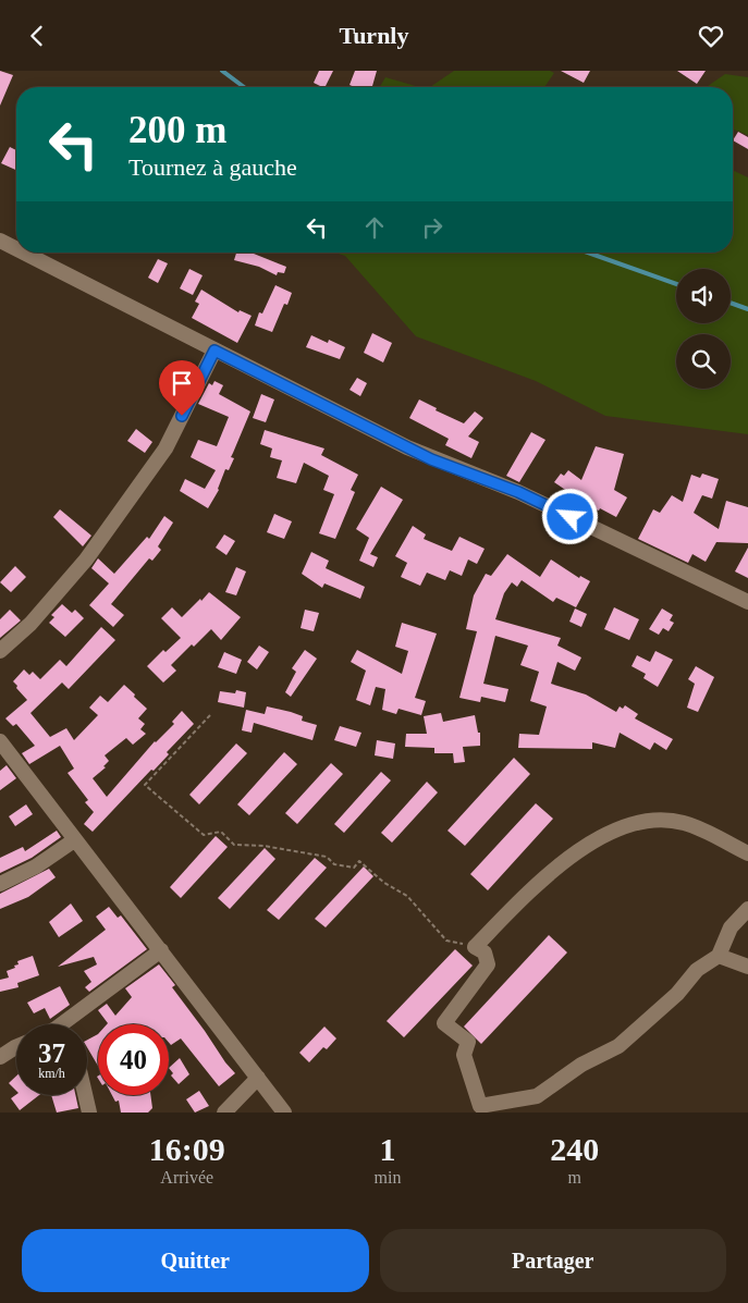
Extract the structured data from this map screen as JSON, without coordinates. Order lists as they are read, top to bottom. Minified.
{"page":{"header":"Turnly","turn":["200 m","Tournez à gauche"],"speed":"37 km/h","limit":"40","eta":["16:09","Arrivée","1","min","240","m"],"buttons":["Quitter","Partager"]}}
